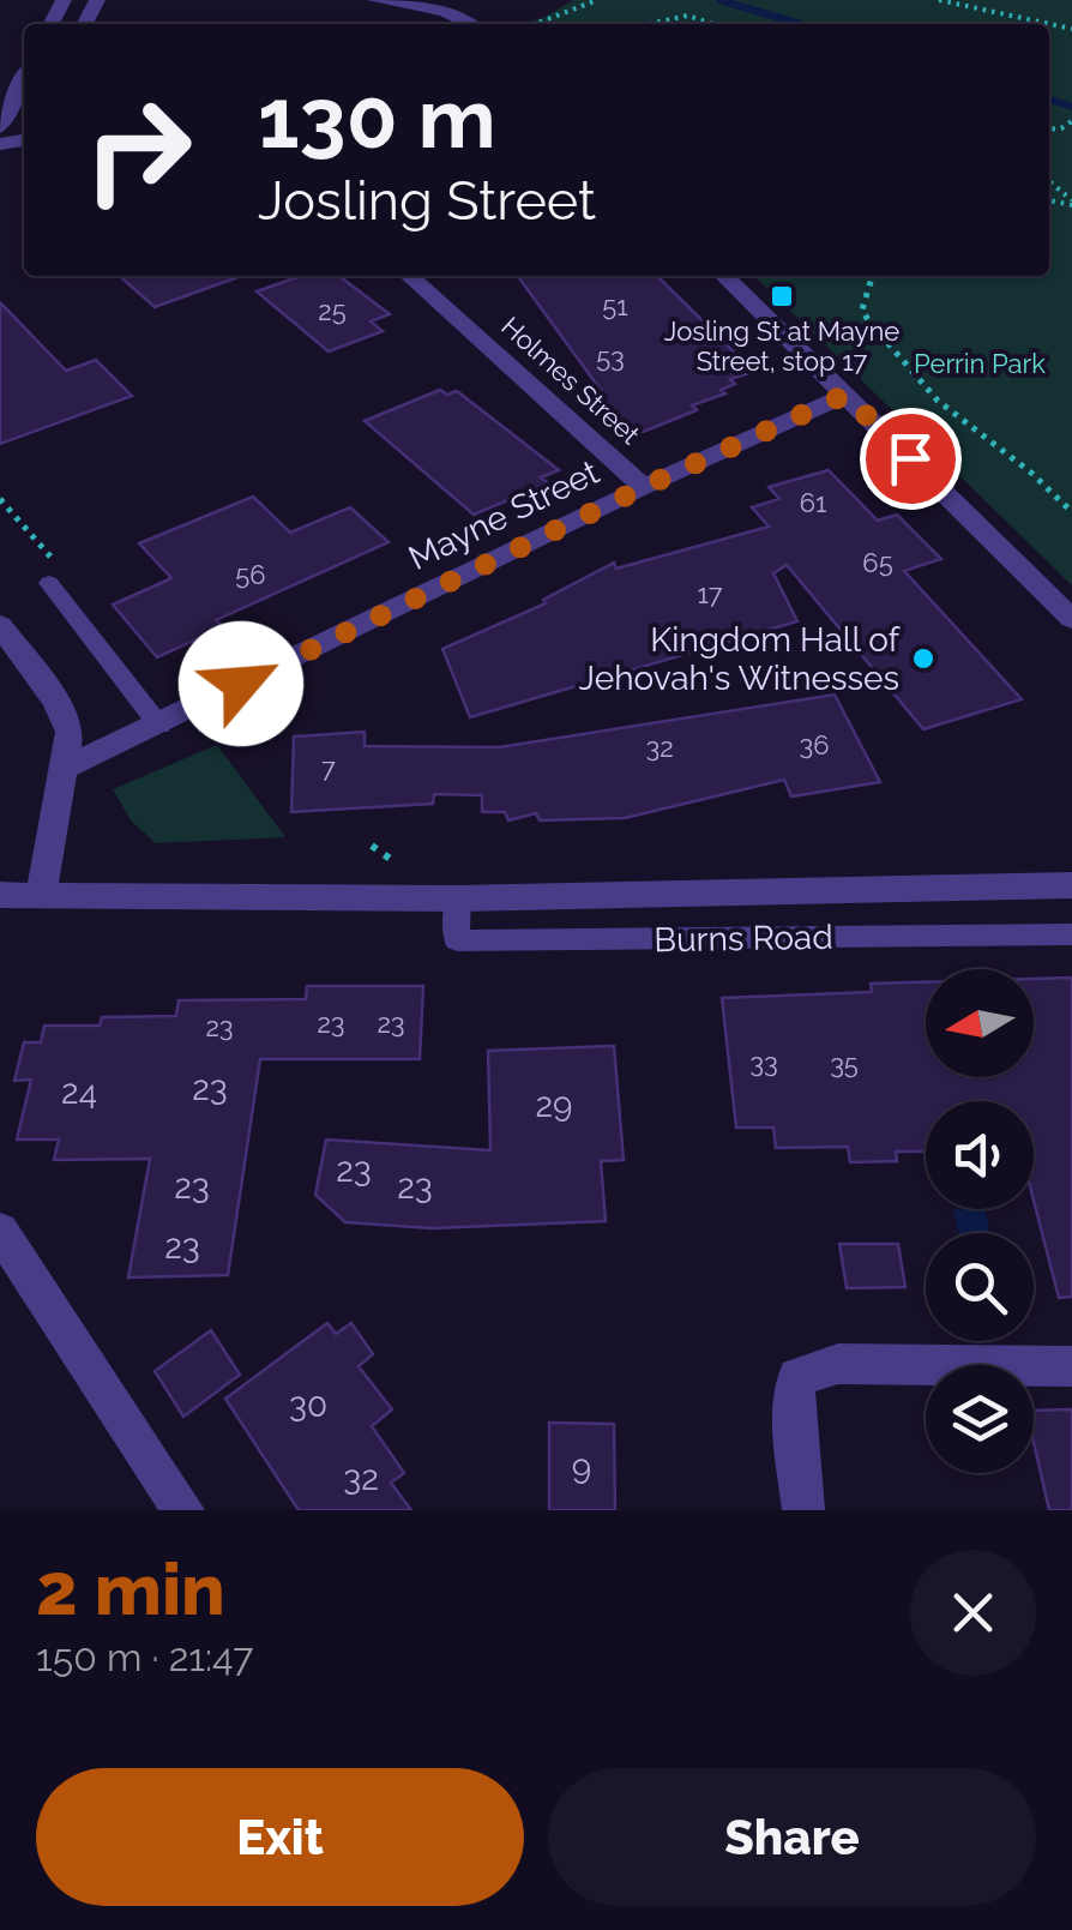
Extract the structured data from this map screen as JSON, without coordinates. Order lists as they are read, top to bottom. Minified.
{"streets":{"street":["Holmes Street","Mayne Street","Burns Road"]},"crossings":[["Holmes Street","Mayne Street"]],"parks":["Perrin Park"],"places":{"transit":["Josling St at Mayne Street, stop 17"],"other":["Kingdom Hall of Jehovah's Witnesses"]},"house_numbers":["51","25","53","61","65","56","17","36","32","7","23","23","23","33","35","23","24","29","23","23","23","23","30","9","32"],"north":"left","page":{"turn":["130 m","Josling Street"],"heading":["2 min","150 m · 21:47"],"buttons":["Exit","Share"]}}
